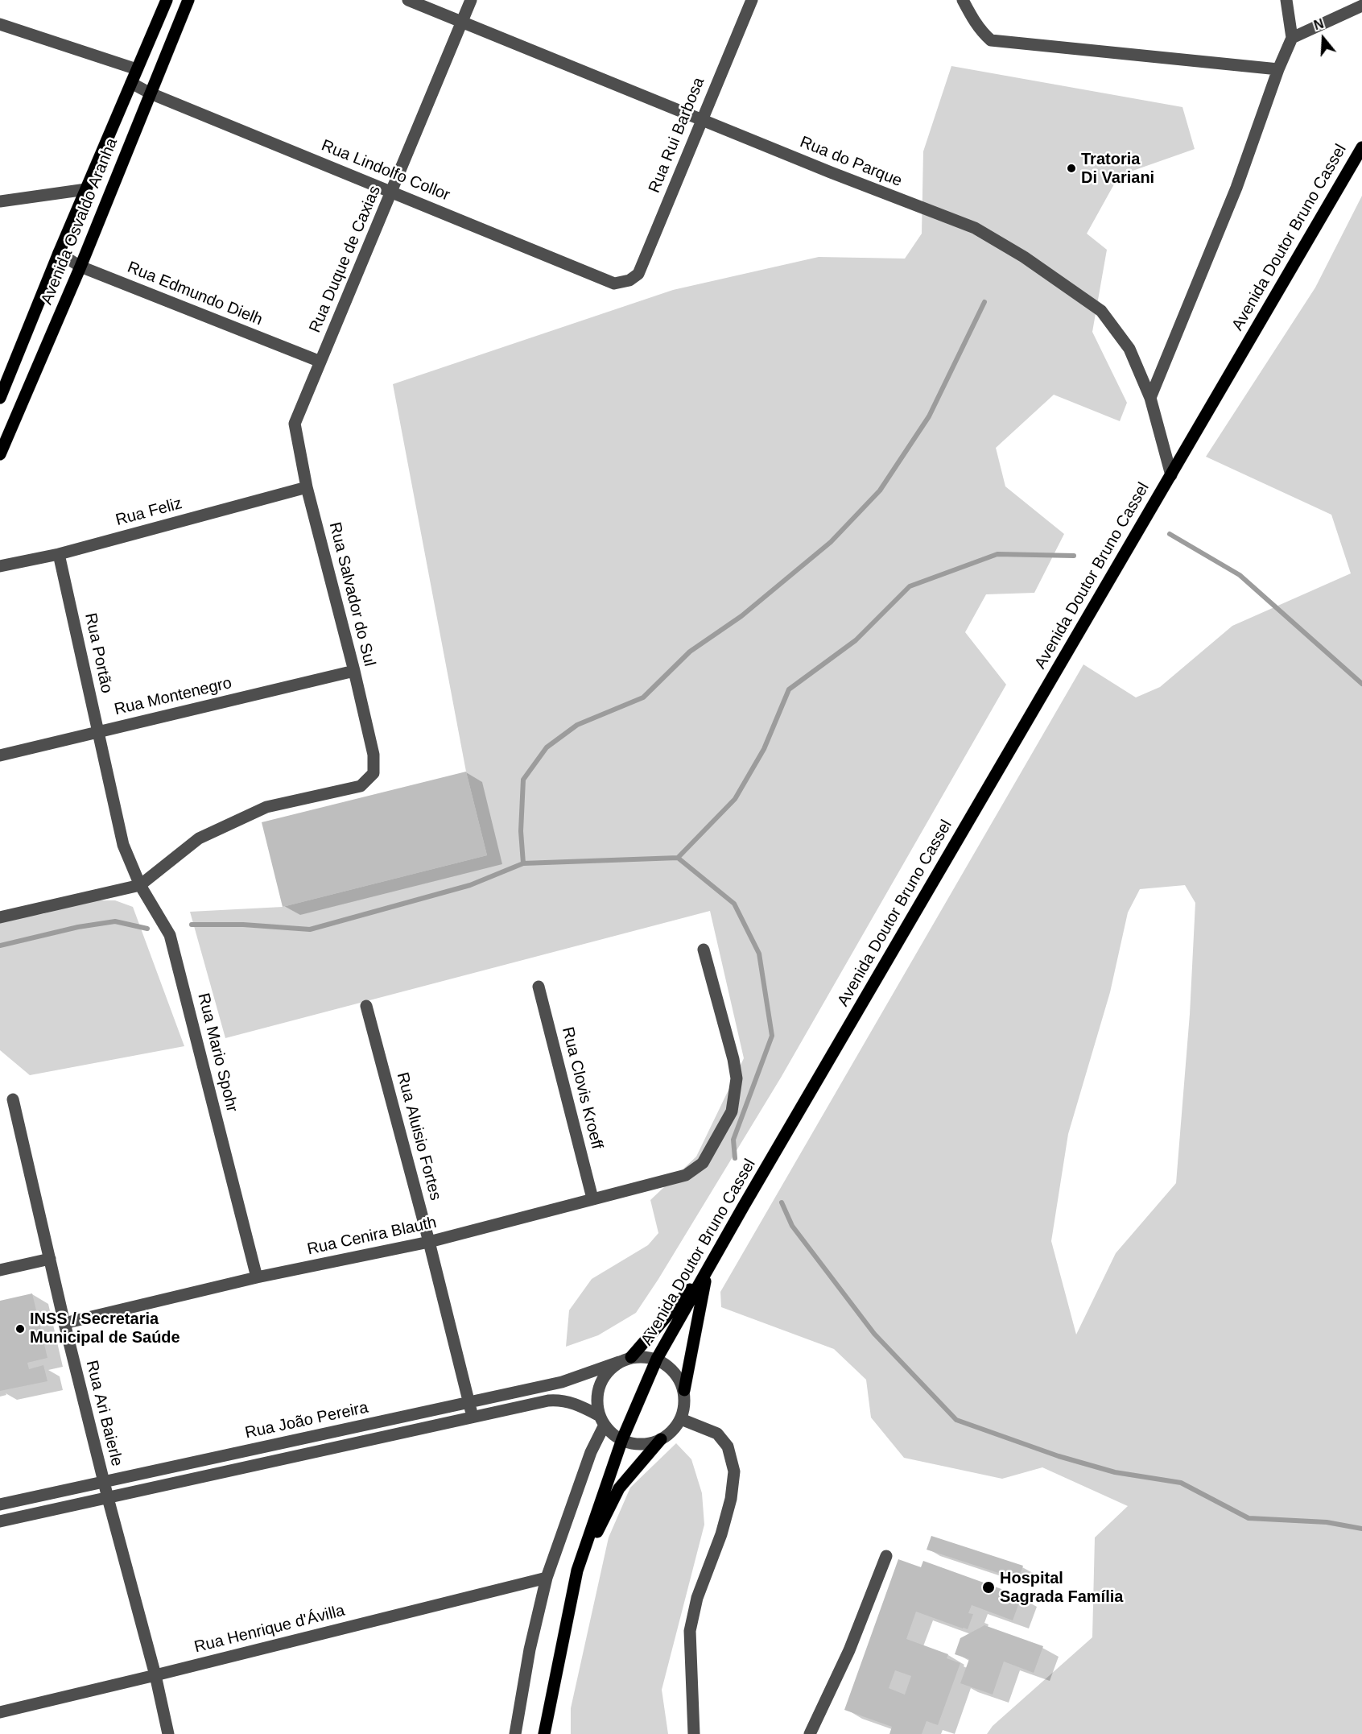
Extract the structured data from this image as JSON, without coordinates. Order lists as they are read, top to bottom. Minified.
{"streets":{"main road":["Avenida Osvaldo Aranha","Avenida Doutor Bruno Cassel"],"street":["Rua Rui Barbosa","Rua do Parque","Rua Lindolfo Collor","Rua Duque de Caxias","Rua Edmundo Dielh","Rua Feliz","Rua Salvador do Sul","Rua Portão","Rua Montenegro","Rua Mario Spohr","Rua Clovis Kroeff","Rua Aluisio Fortes","Rua Cenira Blauth","Rua Ari Baierle","Rua João Pereira","Rua Henrique d'Ávilla"]},"crossings":[["Rua Rui Barbosa","Rua do Parque"],["Rua Rui Barbosa","Rua Lindolfo Collor"],["Rua do Parque","Avenida Doutor Bruno Cassel"],["Rua do Parque","Rua Duque de Caxias"],["Rua Lindolfo Collor","Avenida Osvaldo Aranha"],["Rua Lindolfo Collor","Rua Duque de Caxias"],["Avenida Osvaldo Aranha","Rua Edmundo Dielh"],["Avenida Doutor Bruno Cassel","Rua João Pereira"],["Rua Duque de Caxias","Rua Edmundo Dielh"],["Rua Duque de Caxias","Rua Salvador do Sul"],["Rua Feliz","Rua Salvador do Sul"],["Rua Feliz","Rua Portão"],["Rua Salvador do Sul","Rua Montenegro"],["Rua Salvador do Sul","Rua Mario Spohr"],["Rua Portão","Rua Montenegro"],["Rua Portão","Rua Mario Spohr"],["Rua Mario Spohr","Rua Cenira Blauth"],["Rua Clovis Kroeff","Rua Cenira Blauth"],["Rua Aluisio Fortes","Rua Cenira Blauth"],["Rua Aluisio Fortes","Rua João Pereira"],["Rua Cenira Blauth","Rua Ari Baierle"],["Rua Ari Baierle","Rua João Pereira"],["Rua Ari Baierle","Rua Henrique d'Ávilla"]],"places":["Tratoria Di Variani","INSS / Secretaria Municipal de Saúde","Hospital Sagrada Família"],"north":"top"}
